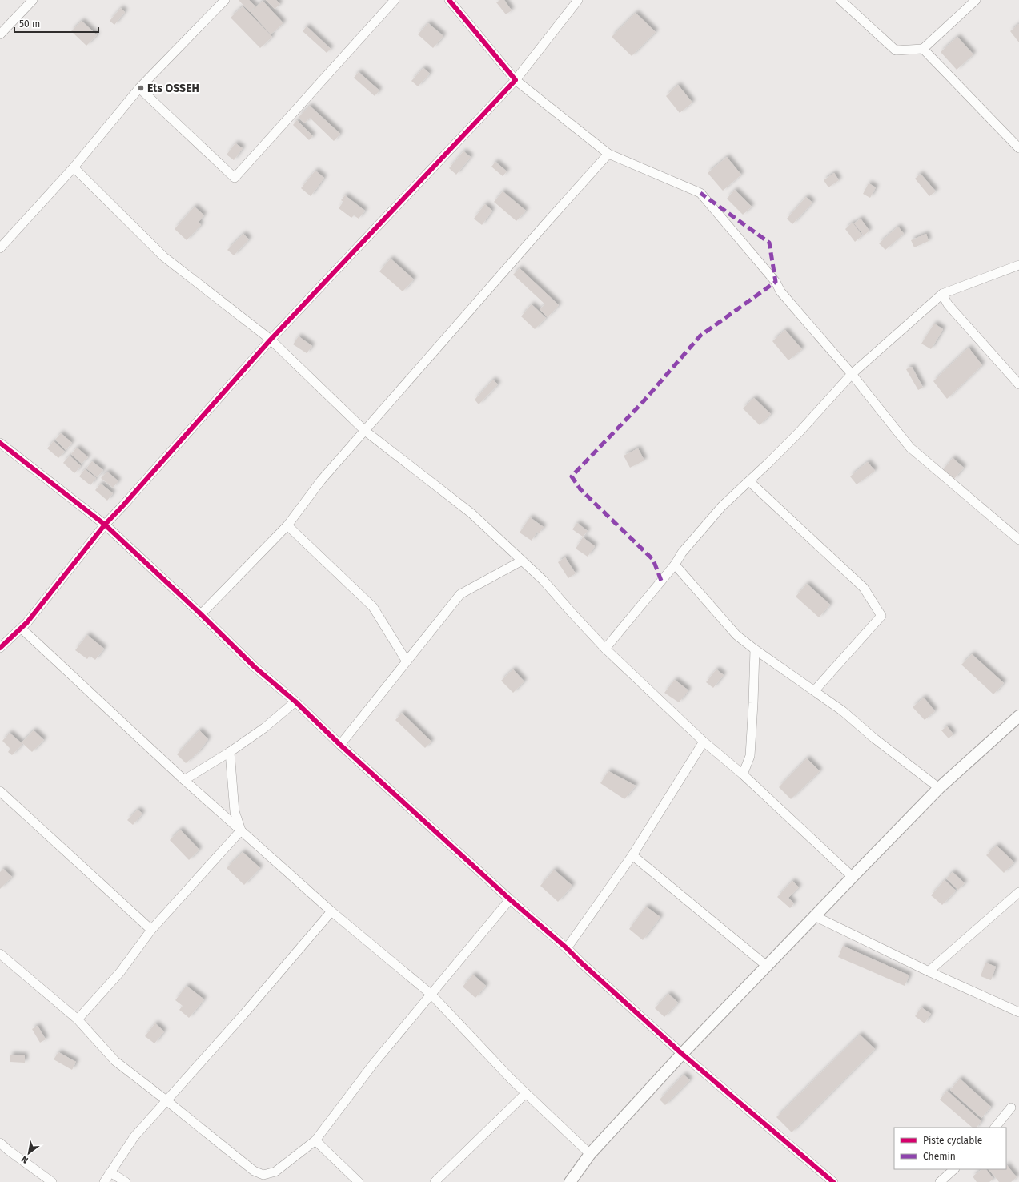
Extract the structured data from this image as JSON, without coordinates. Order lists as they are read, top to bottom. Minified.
{"places":["Ets OSSEH"],"legend":["Piste cyclable","Chemin"],"scale_bar":"50 m","north":"bottom left"}
